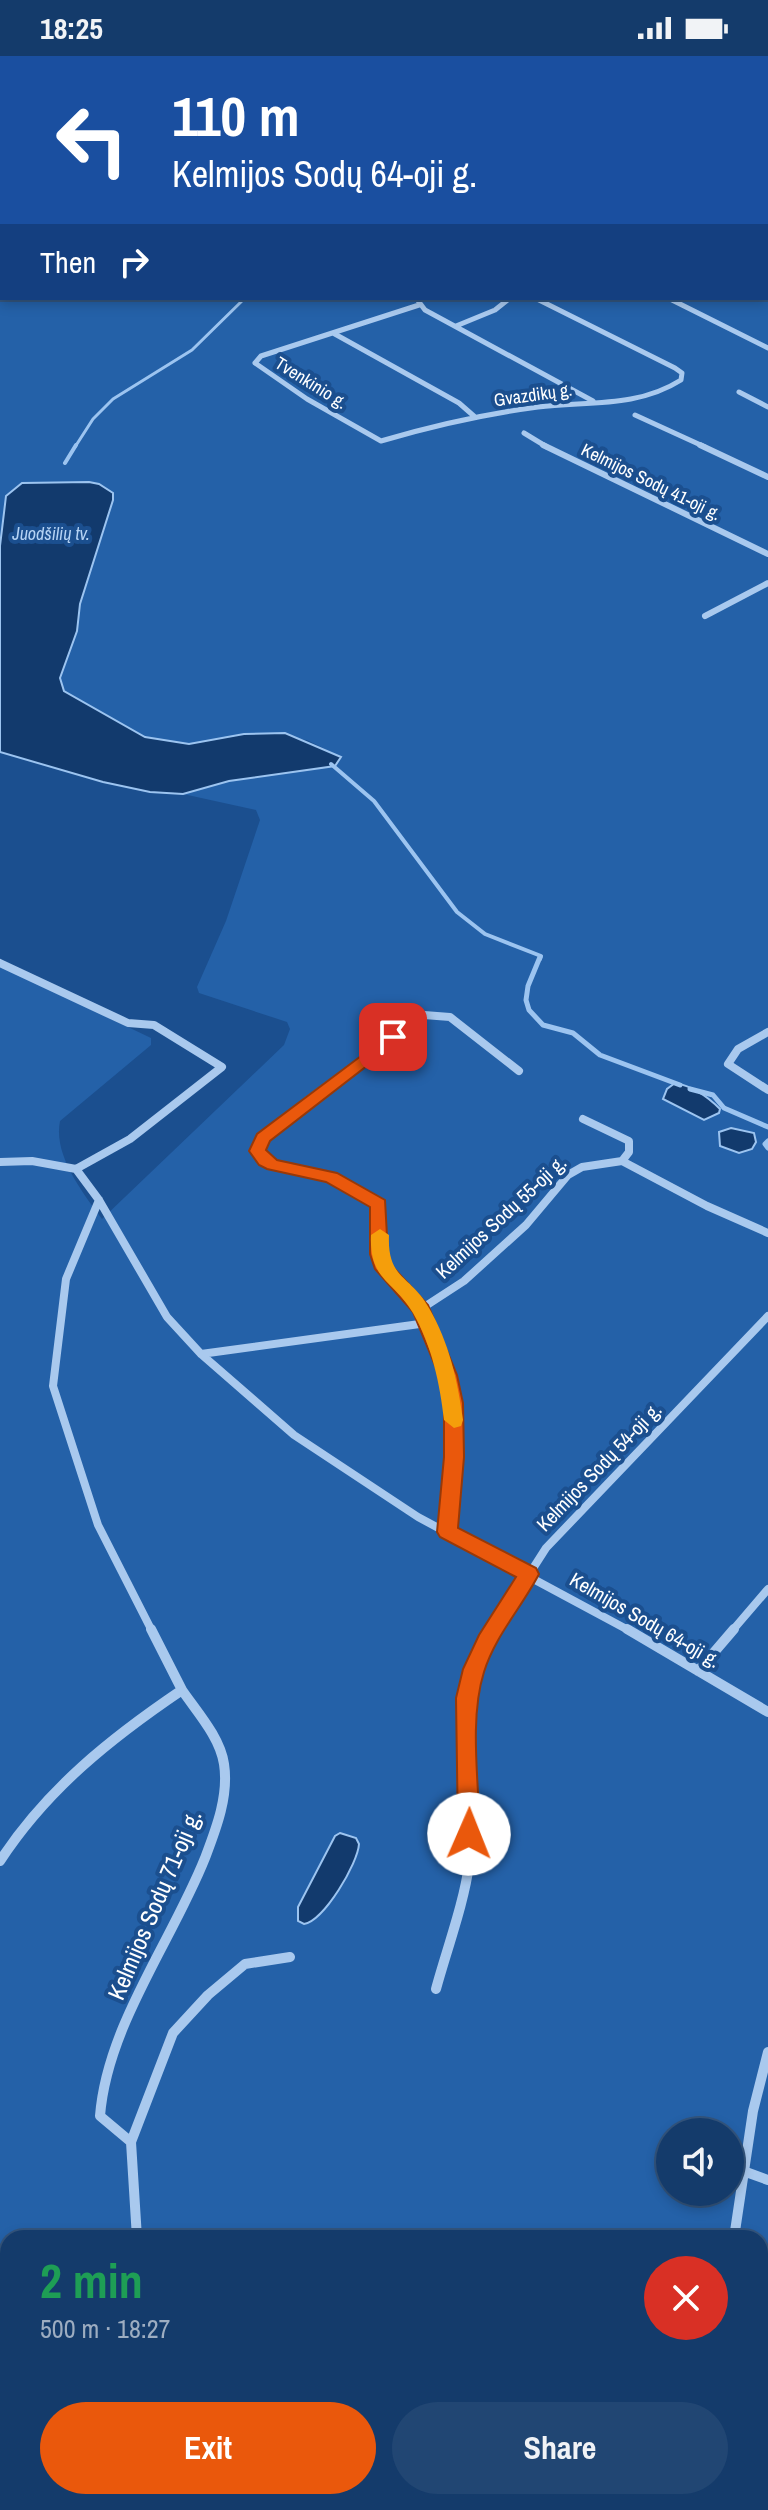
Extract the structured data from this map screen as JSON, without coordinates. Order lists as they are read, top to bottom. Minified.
{"streets":{"street":["Tvenkinio g.","Gvazdikų g.","Kelmijos Sodų 41-oji g.","Kelmijos Sodų 55-oji g.","Kelmijos Sodų 54-oji g.","Kelmijos Sodų 64-oji g.","Kelmijos Sodų 71-oji g."]},"crossings":[["Tvenkinio g.","Gvazdikų g."],["Kelmijos Sodų 54-oji g.","Kelmijos Sodų 64-oji g."]],"water":["Juodšilių tv."],"page":{"status":"18:25","turn":["110 m","Kelmijos Sodų 64-oji g."],"then":"Then","heading":["2 min","500 m · 18:27"],"buttons":["Exit","Share"]}}
